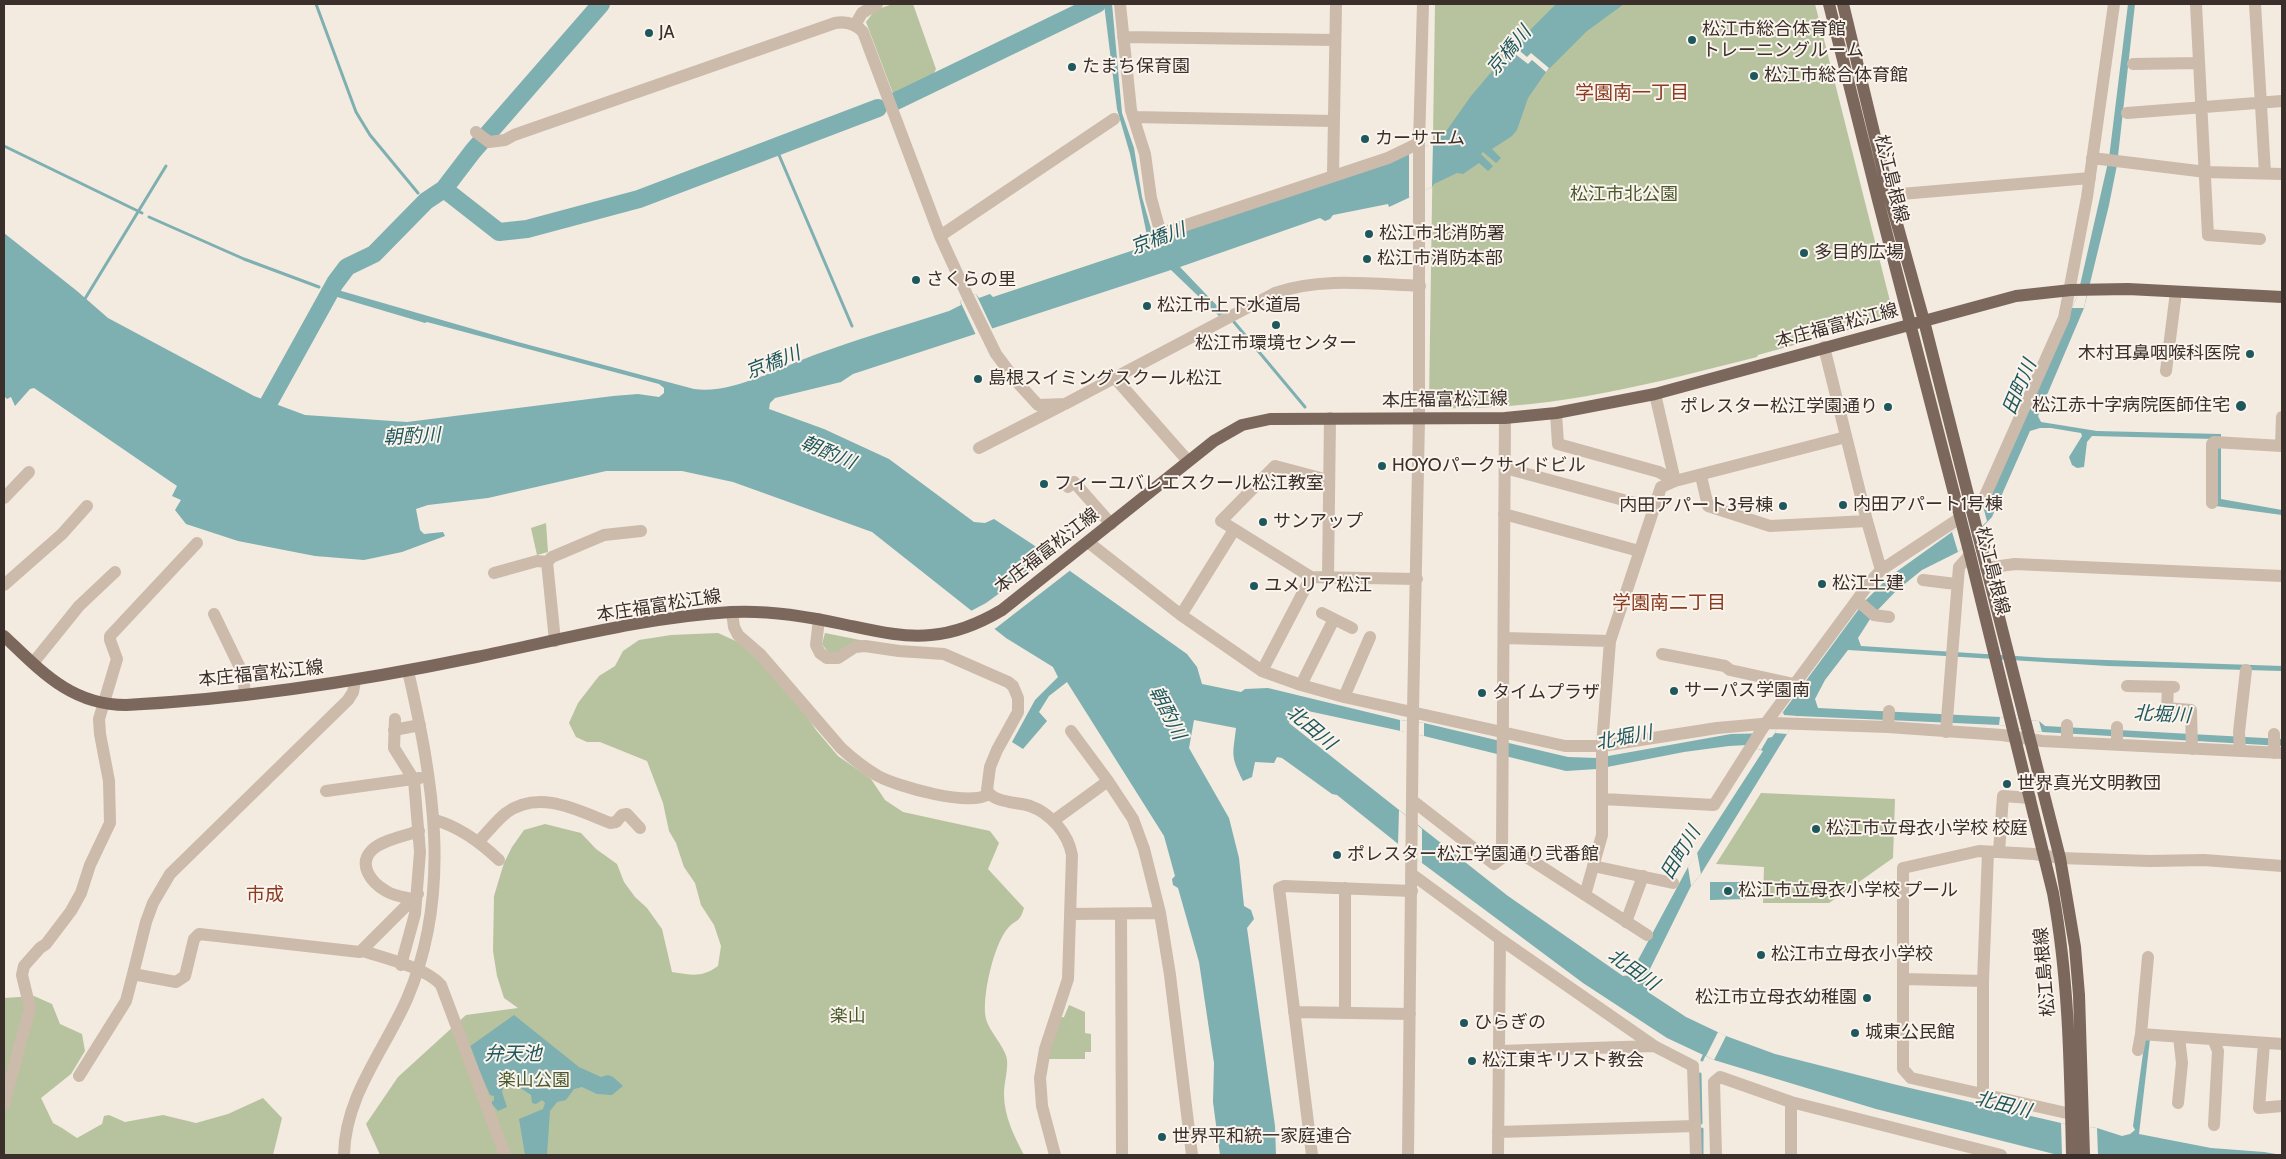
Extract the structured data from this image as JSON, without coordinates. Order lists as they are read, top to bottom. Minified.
{"streets":{"main road":["松江島根線","本庄福富松江線"]},"crossings":[["松江島根線","本庄福富松江線"]],"districts":["学園南一丁目","学園南二丁目","市成"],"water":["京橋川","田町川","朝酌川","北堀川","北田川","弁天池"],"parks":["松江市北公園","楽山","楽山公園"],"places":["JA","松江市総合体育館 トレーニングルーム","たまち保育園","松江市総合体育館","カーサエム","松江市北消防署","多目的広場","松江市消防本部","さくらの里","松江市上下水道局","松江市環境センター","木村耳鼻咽喉科医院","島根スイミングスクール松江","松江赤十字病院医師住宅","ポレスター松江学園通り","HOYOパークサイドビル","フィーユバレエスクール松江教室","内田アパート1号棟","内田アパート3号棟","サンアップ","松江土建","ユメリア松江","サーパス学園南","タイムプラザ","世界真光文明教団","松江市立母衣小学校 校庭","ポレスター松江学園通り弐番館","松江市立母衣小学校 プール","松江市立母衣小学校","松江市立母衣幼稚園","ひらぎの","城東公民館","松江東キリスト教会","世界平和統一家庭連合"]}
